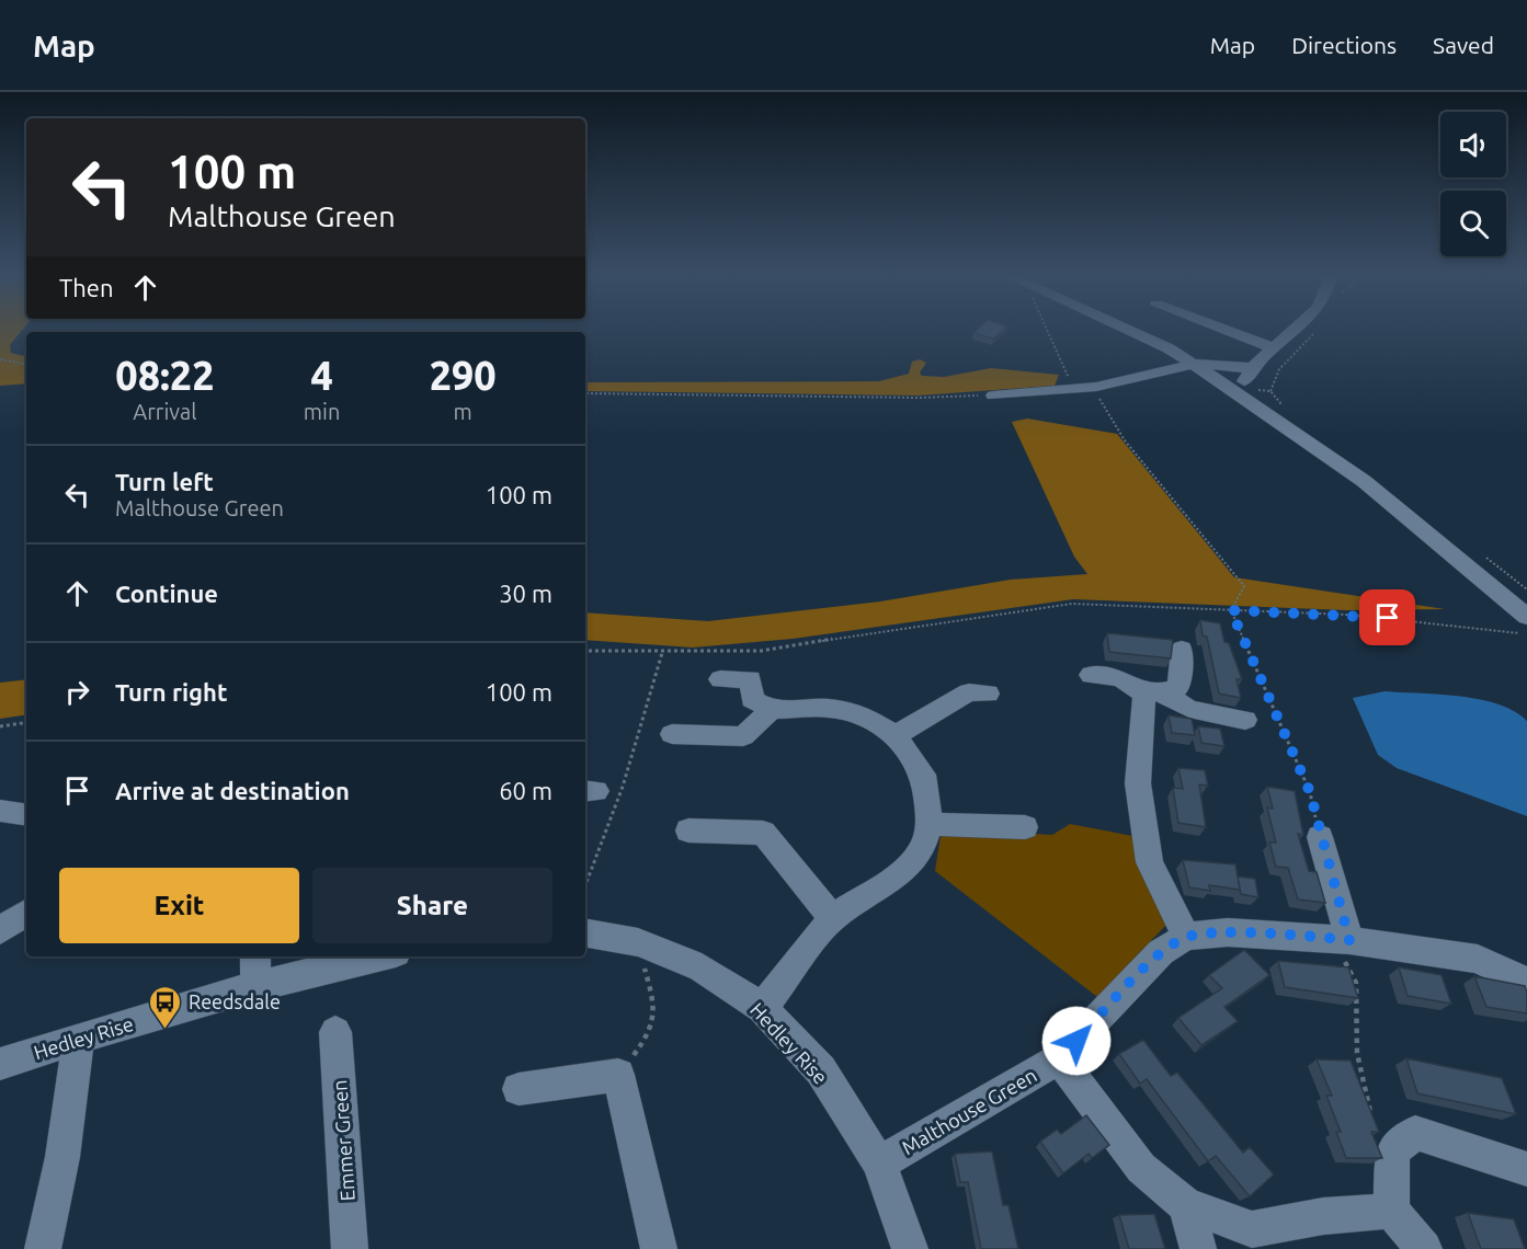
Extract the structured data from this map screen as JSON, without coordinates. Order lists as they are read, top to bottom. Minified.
{"streets":{"street":["Hedley Rise","Malthouse Green","Emmer Green"]},"crossings":[["Hedley Rise","Malthouse Green"]],"places":{"bus stop":["Reedsdale"]},"page":{"header":"Map","nav":["Map","Directions","Saved"],"turn":["100 m","Malthouse Green"],"then":"Then","eta":["08:22","Arrival","4","min","290","m"],"list":[{"name":"Turn left","note":"Malthouse Green","value":"100 m"},{"name":"Continue","value":"30 m"},{"name":"Turn right","value":"100 m"},{"name":"Arrive at destination","value":"60 m"}],"buttons":["Exit","Share"]}}
